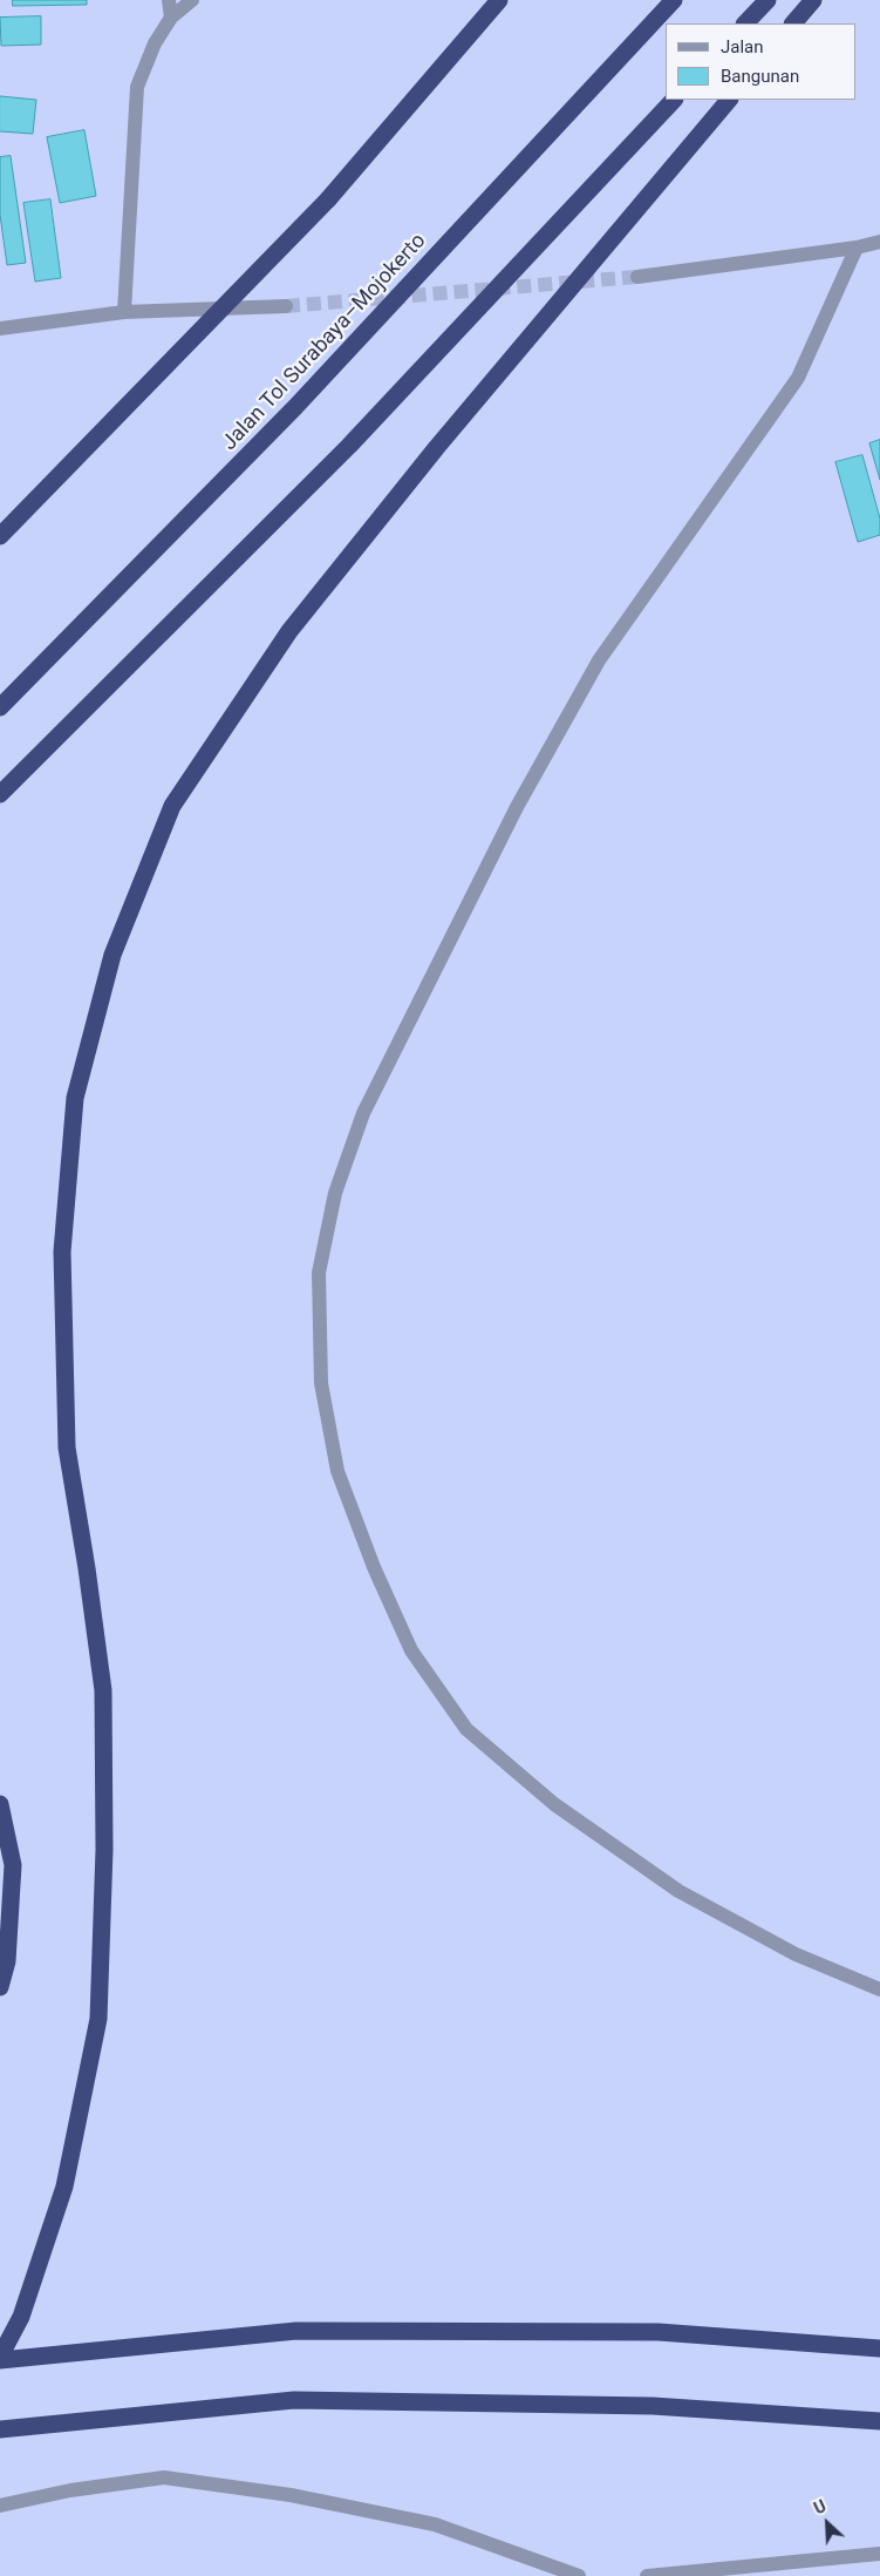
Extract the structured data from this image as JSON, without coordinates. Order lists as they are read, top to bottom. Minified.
{"streets":{"highway":["Jalan Tol Surabaya–Mojokerto"]},"legend":["Jalan","Bangunan"],"north":"top left"}
